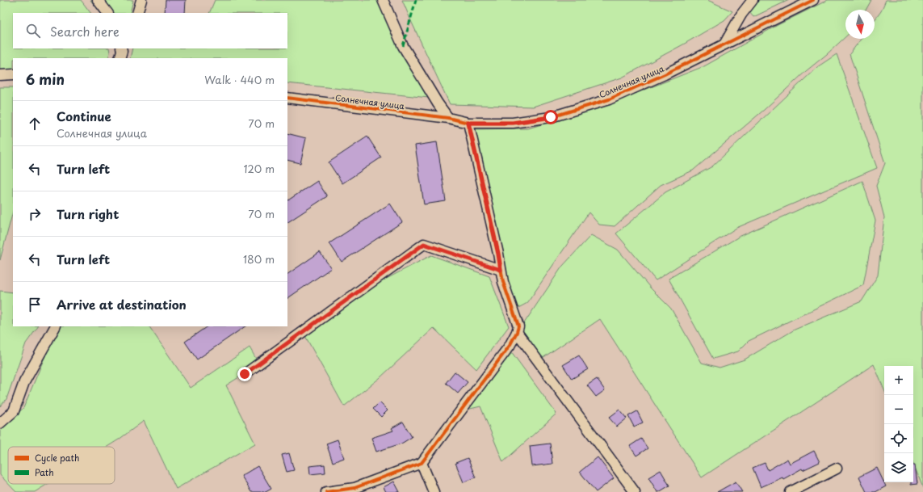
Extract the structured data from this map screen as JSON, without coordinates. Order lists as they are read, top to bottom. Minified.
{"streets":{"street":["Солнечная улица"]},"legend":["Cycle path","Path"],"north":"bottom","page":{"search":"Search here","heading":["6 min","Walk · 440 m"],"list":[["Continue","Солнечная улица","70 m"],["Turn left","120 m"],["Turn right","70 m"],["Turn left","180 m"],"Arrive at destination"],"map_buttons":["+","−"]}}
